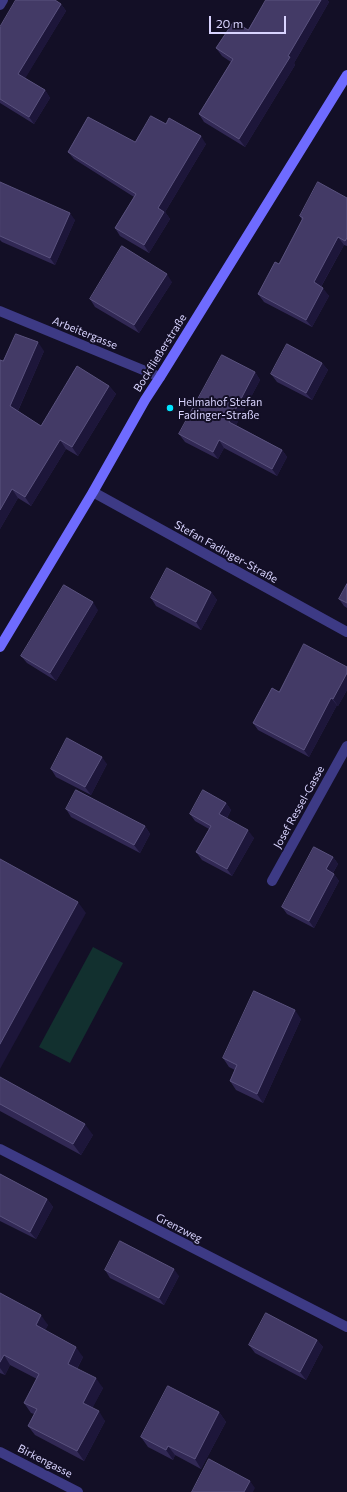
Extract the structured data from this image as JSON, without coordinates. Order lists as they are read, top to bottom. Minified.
{"streets":{"main road":["Bockfließerstraße"],"street":["Arbeitergasse","Stefan Fadinger-Straße","Josef Ressel-Gasse","Grenzweg","Birkengasse"]},"crossings":[["Arbeitergasse","Bockfließerstraße"],["Bockfließerstraße","Stefan Fadinger-Straße"]],"places":["Helmahof Stefan Fadinger-Straße"],"scale_bar":"20 m"}
